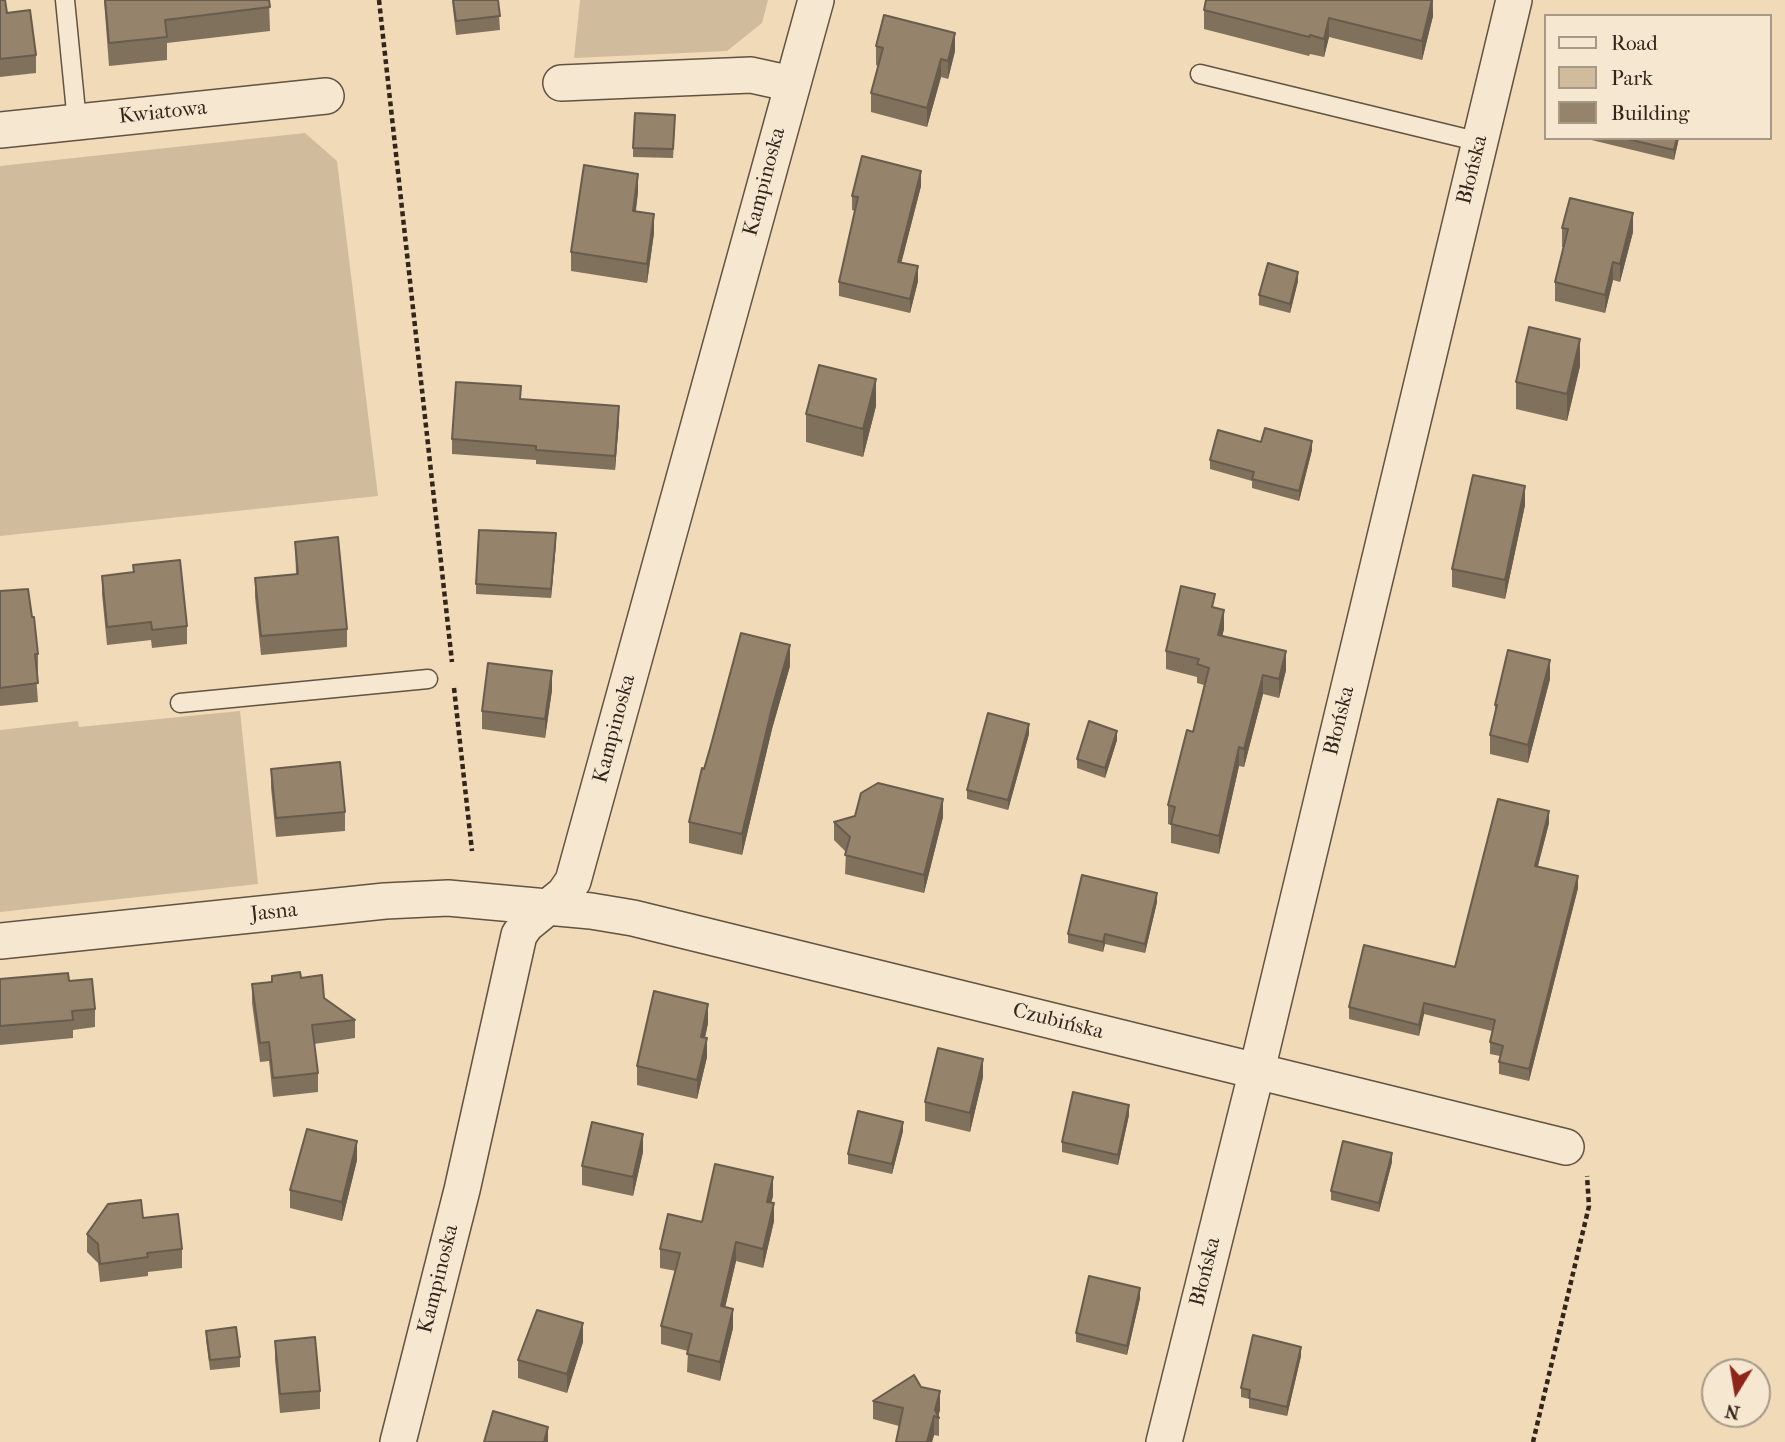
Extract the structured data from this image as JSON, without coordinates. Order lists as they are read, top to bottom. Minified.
{"streets":{"street":["Kwiatowa","Błońska","Kampinoska","Jasna","Czubińska"]},"crossings":[["Błońska","Czubińska"],["Kampinoska","Jasna"],["Kampinoska","Czubińska"],["Jasna","Czubińska"]],"legend":["Road","Park","Building"],"north":"bottom"}
